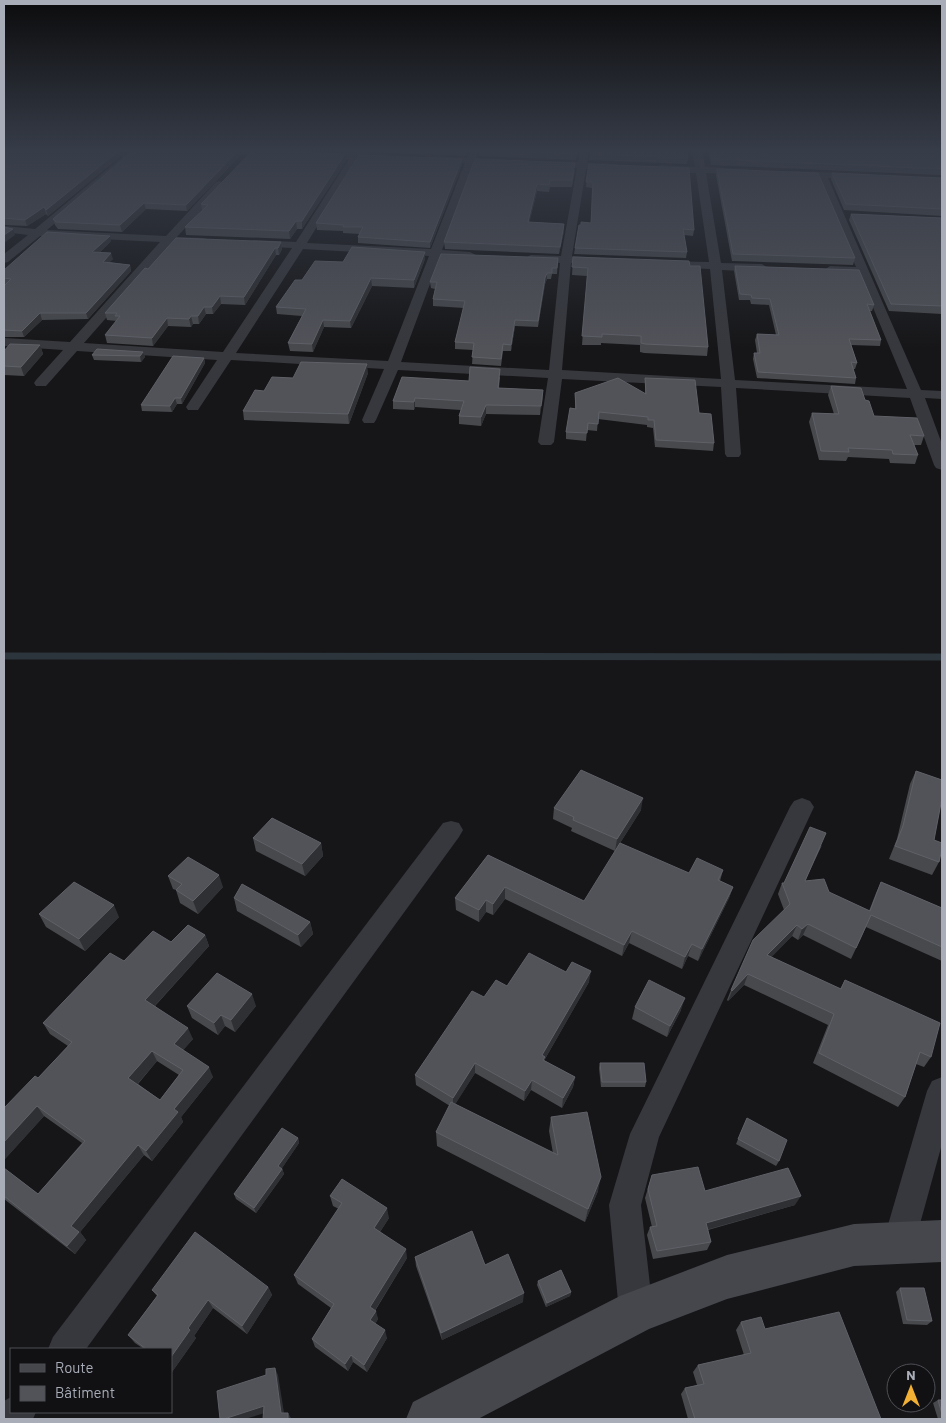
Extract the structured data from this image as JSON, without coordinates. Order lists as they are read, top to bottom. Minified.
{"legend":["Route","Bâtiment"],"north":"top"}
